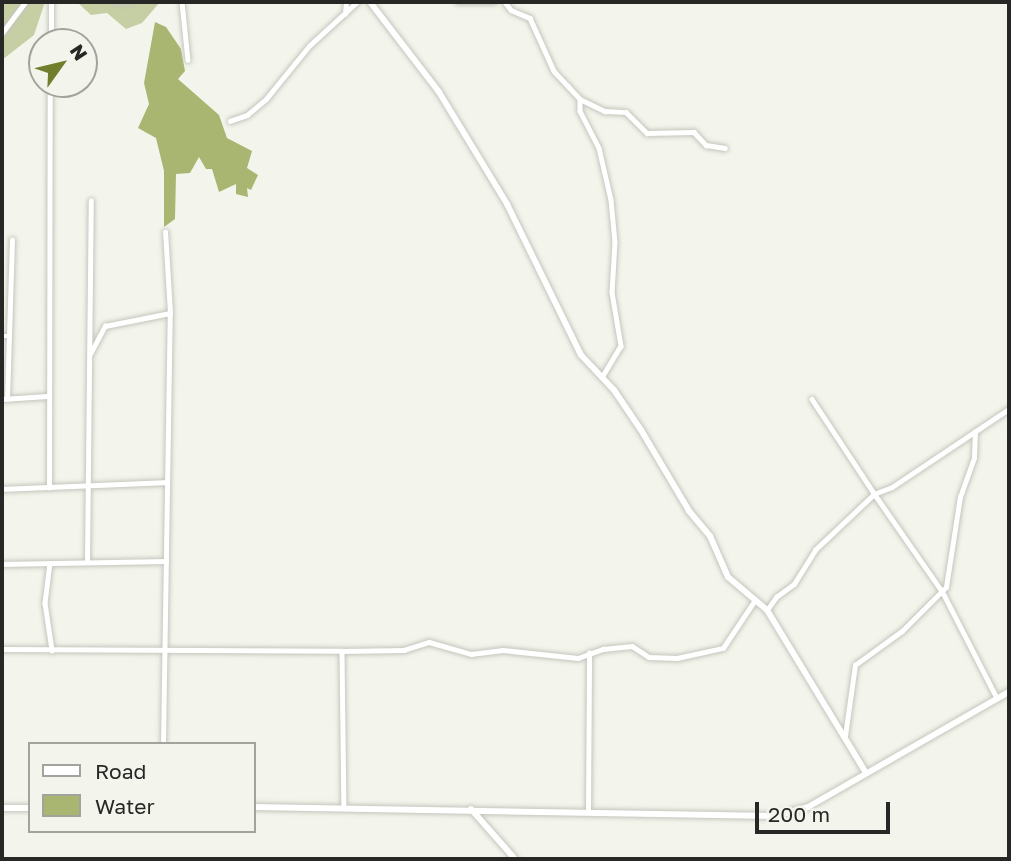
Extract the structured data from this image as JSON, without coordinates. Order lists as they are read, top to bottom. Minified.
{"legend":["Road","Water"],"scale_bar":"200 m","north":"top right"}
